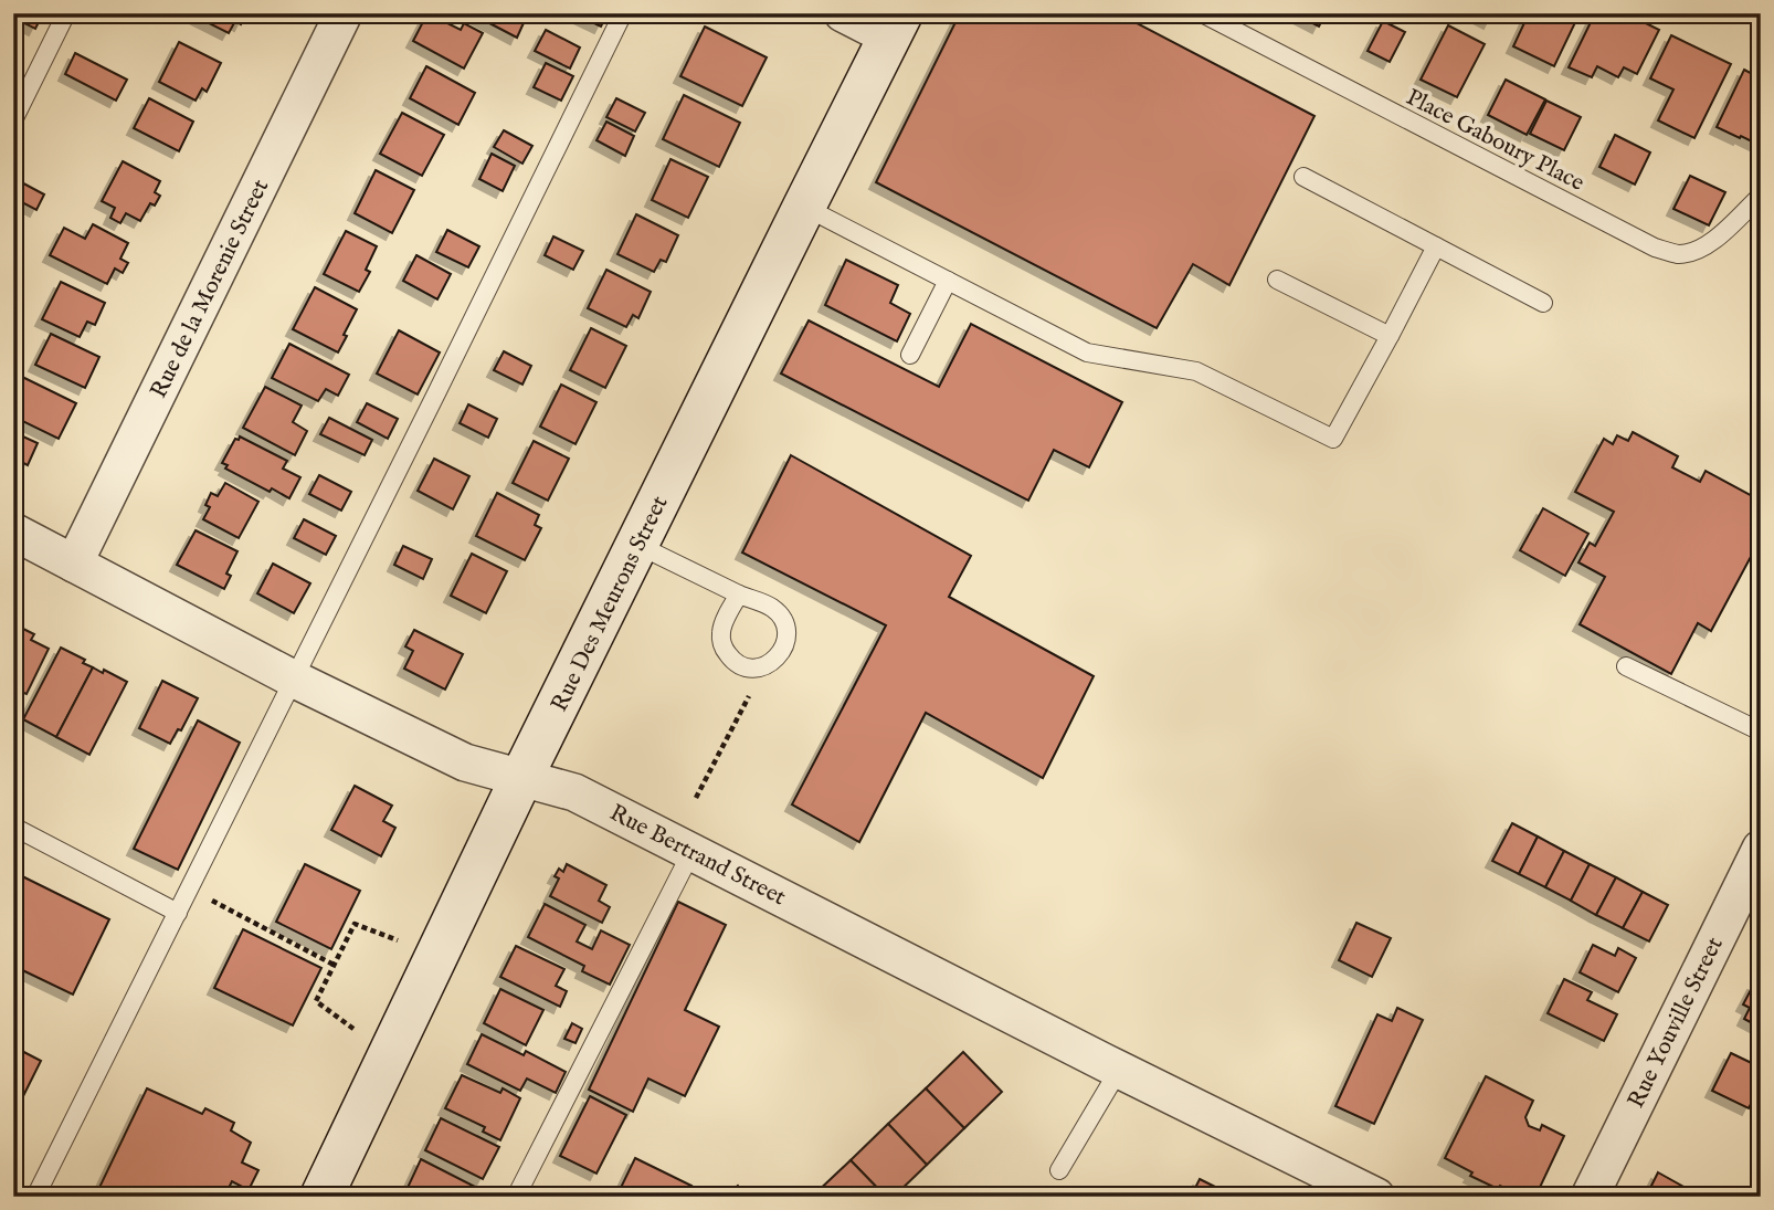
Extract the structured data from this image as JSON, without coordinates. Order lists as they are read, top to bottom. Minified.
{"streets":{"street":["Rue de la Morenie Street","Rue Des Meurons Street","Rue Bertrand Street","Rue Youville Street"],"lane":["Place Gaboury Place"]},"crossings":[["Rue de la Morenie Street","Rue Bertrand Street"],["Rue Des Meurons Street","Rue Bertrand Street"]]}
